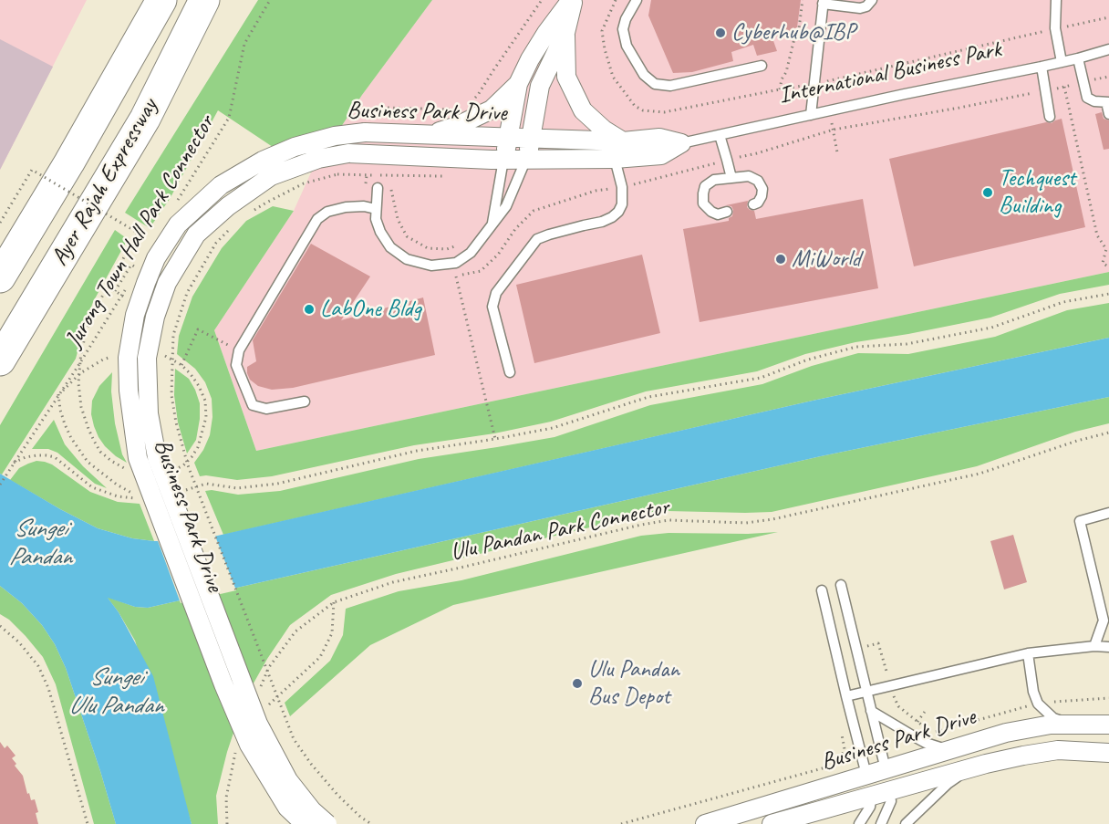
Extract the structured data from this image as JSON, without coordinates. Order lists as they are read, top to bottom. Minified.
{"streets":{"highway":["Ayer Rajah Expressway"],"street":["International Business Park","Business Park Drive"],"path":["Jurong Town Hall Park Connector","Ulu Pandan Park Connector"]},"crossings":[["International Business Park","Business Park Drive"]],"water":["Sungei Pandan","Sungei Ulu Pandan"],"places":["Cyberhub@IBP","Techquest Building","MiWorld","LabOne Bldg","Ulu Pandan Bus Depot"]}
